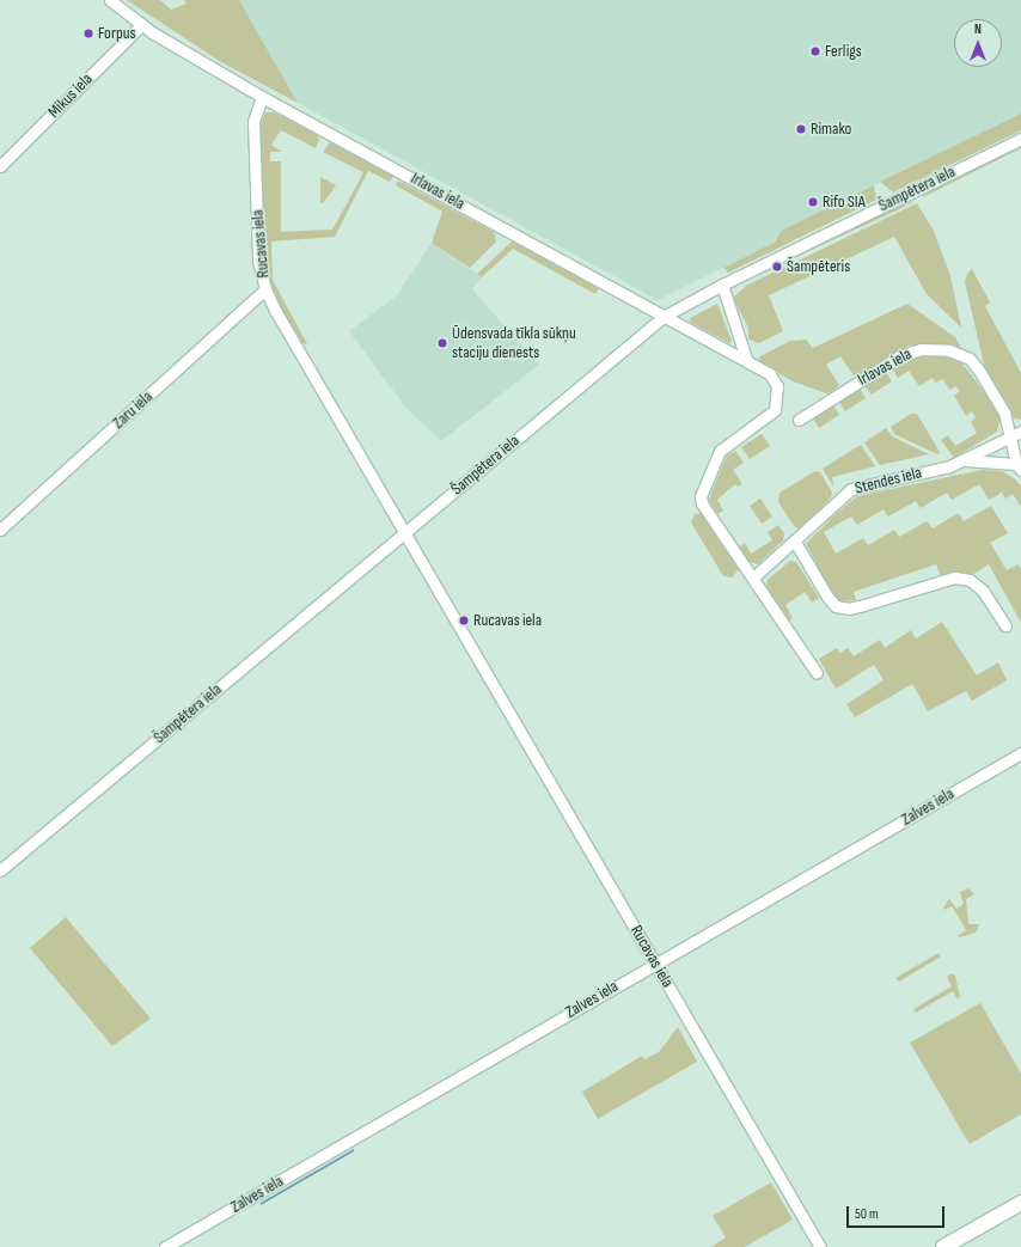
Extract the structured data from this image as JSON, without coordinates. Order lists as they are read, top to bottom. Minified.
{"streets":{"street":["Mikus iela","Šampētera iela","Irlavas iela","Rucavas iela","Zaru iela","Stendes iela","Zalves iela"]},"crossings":[["Mikus iela","Irlavas iela"],["Šampētera iela","Irlavas iela"],["Šampētera iela","Rucavas iela"],["Irlavas iela","Rucavas iela"],["Irlavas iela","Stendes iela"],["Rucavas iela","Zaru iela"],["Rucavas iela","Zalves iela"]],"places":["Forpus","Ferligs","Rimako","Rifo SIA","Šampēteris","Ūdensvada tīkla sūkņu staciju dienests","Rucavas iela"],"scale_bar":"50 m","north":"top"}
